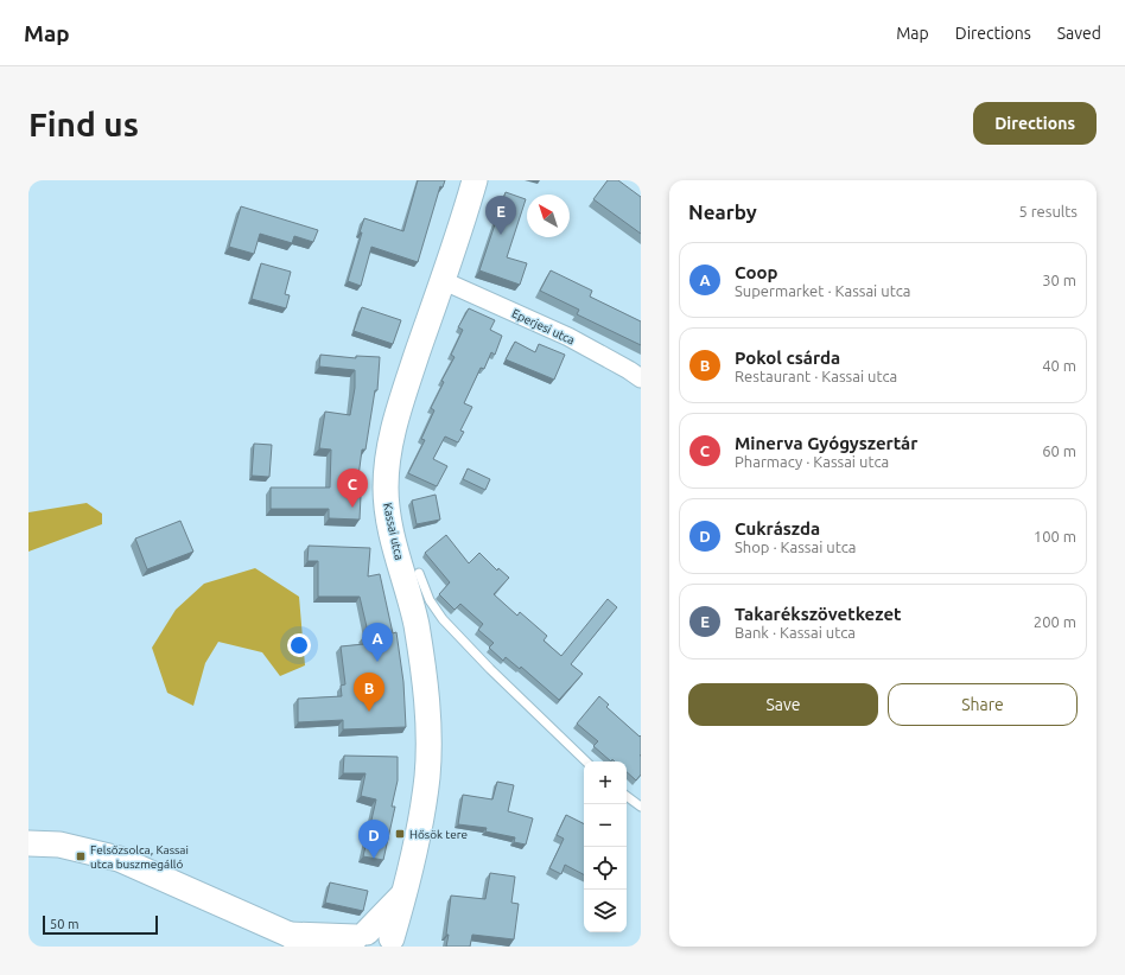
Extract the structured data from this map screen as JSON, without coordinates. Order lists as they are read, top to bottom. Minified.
{"streets":{"main road":["Kassai utca"],"street":["Eperjesi utca"]},"crossings":[["Eperjesi utca","Kassai utca"]],"places":{"transit":["Hősök tere","Felsőzsolca, Kassai utca buszmegálló"]},"scale_bar":"50 m","north":"top left","page":{"header":"Map","nav":["Map","Directions","Saved"],"buttons":["Directions",["Save","Share"]],"title":"Find us","heading":["Nearby","5 results"],"pins":["E","C","A","B","D"],"list":[{"mark":"A","name":"Coop","note":"Supermarket · Kassai utca","value":"30 m"},{"mark":"B","name":"Pokol csárda","note":"Restaurant · Kassai utca","value":"40 m"},{"mark":"C","name":"Minerva Gyógyszertár","note":"Pharmacy · Kassai utca","value":"60 m"},{"mark":"D","name":"Cukrászda","note":"Shop · Kassai utca","value":"100 m"},{"mark":"E","name":"Takarékszövetkezet","note":"Bank · Kassai utca","value":"200 m"}],"map_buttons":["+","−"],"scale":"50 m"}}
